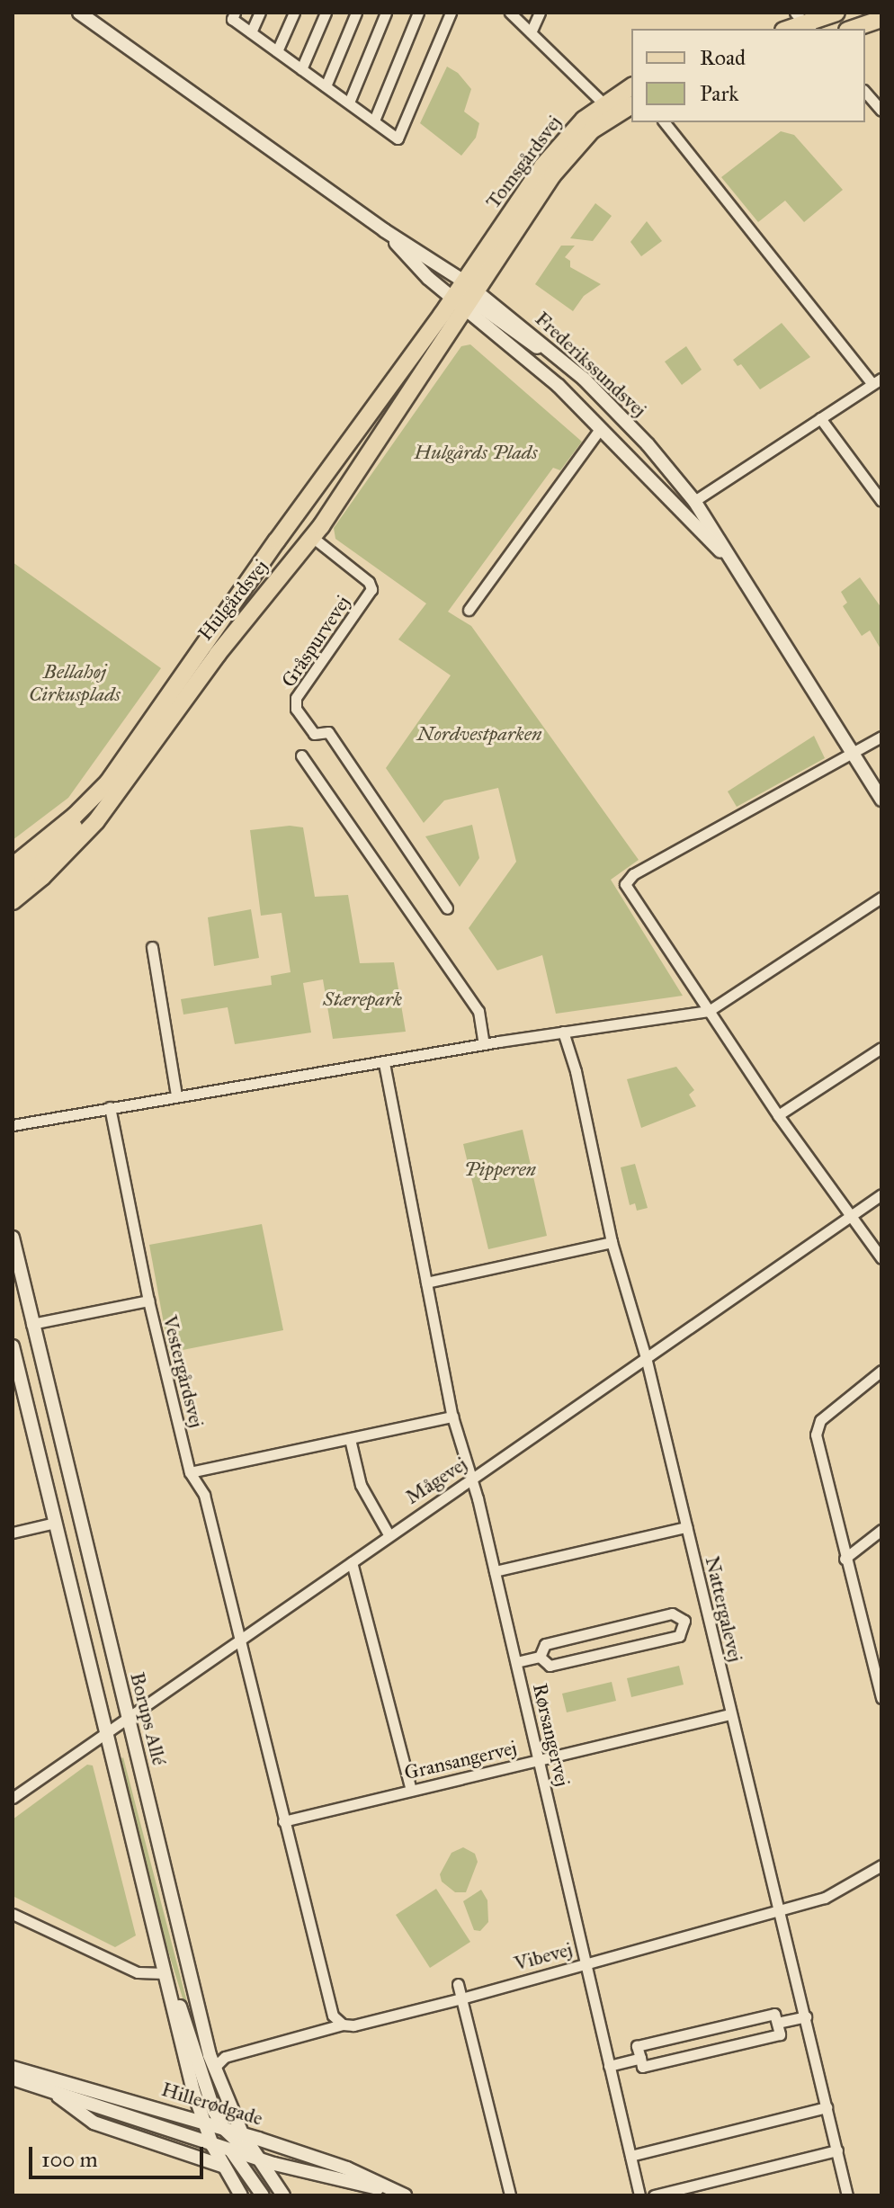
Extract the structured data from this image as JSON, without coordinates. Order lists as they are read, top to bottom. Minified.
{"streets":{"main road":["Tomsgårdsvej","Hulgårdsvej"],"street":["Frederikssundsvej","Gråspurvevej","Vestergårdsvej","Mågevej","Nattergalevej","Borups Allé","Rørsangervej","Gransangervej","Vibevej","Hillerødgade"]},"crossings":[["Tomsgårdsvej","Frederikssundsvej"],["Tomsgårdsvej","Hulgårdsvej"],["Frederikssundsvej","Hulgårdsvej"],["Hulgårdsvej","Gråspurvevej"],["Vestergårdsvej","Mågevej"],["Vestergårdsvej","Gransangervej"],["Vestergårdsvej","Vibevej"],["Mågevej","Nattergalevej"],["Mågevej","Borups Allé"],["Mågevej","Rørsangervej"],["Nattergalevej","Gransangervej"],["Nattergalevej","Vibevej"],["Borups Allé","Vibevej"],["Borups Allé","Hillerødgade"],["Rørsangervej","Gransangervej"],["Rørsangervej","Vibevej"]],"parks":["Hulgårds Plads","Bellahøj Cirkusplads","Nordvestparken","Stærepark","Pipperen"],"legend":["Road","Park"],"scale_bar":"100 m"}
